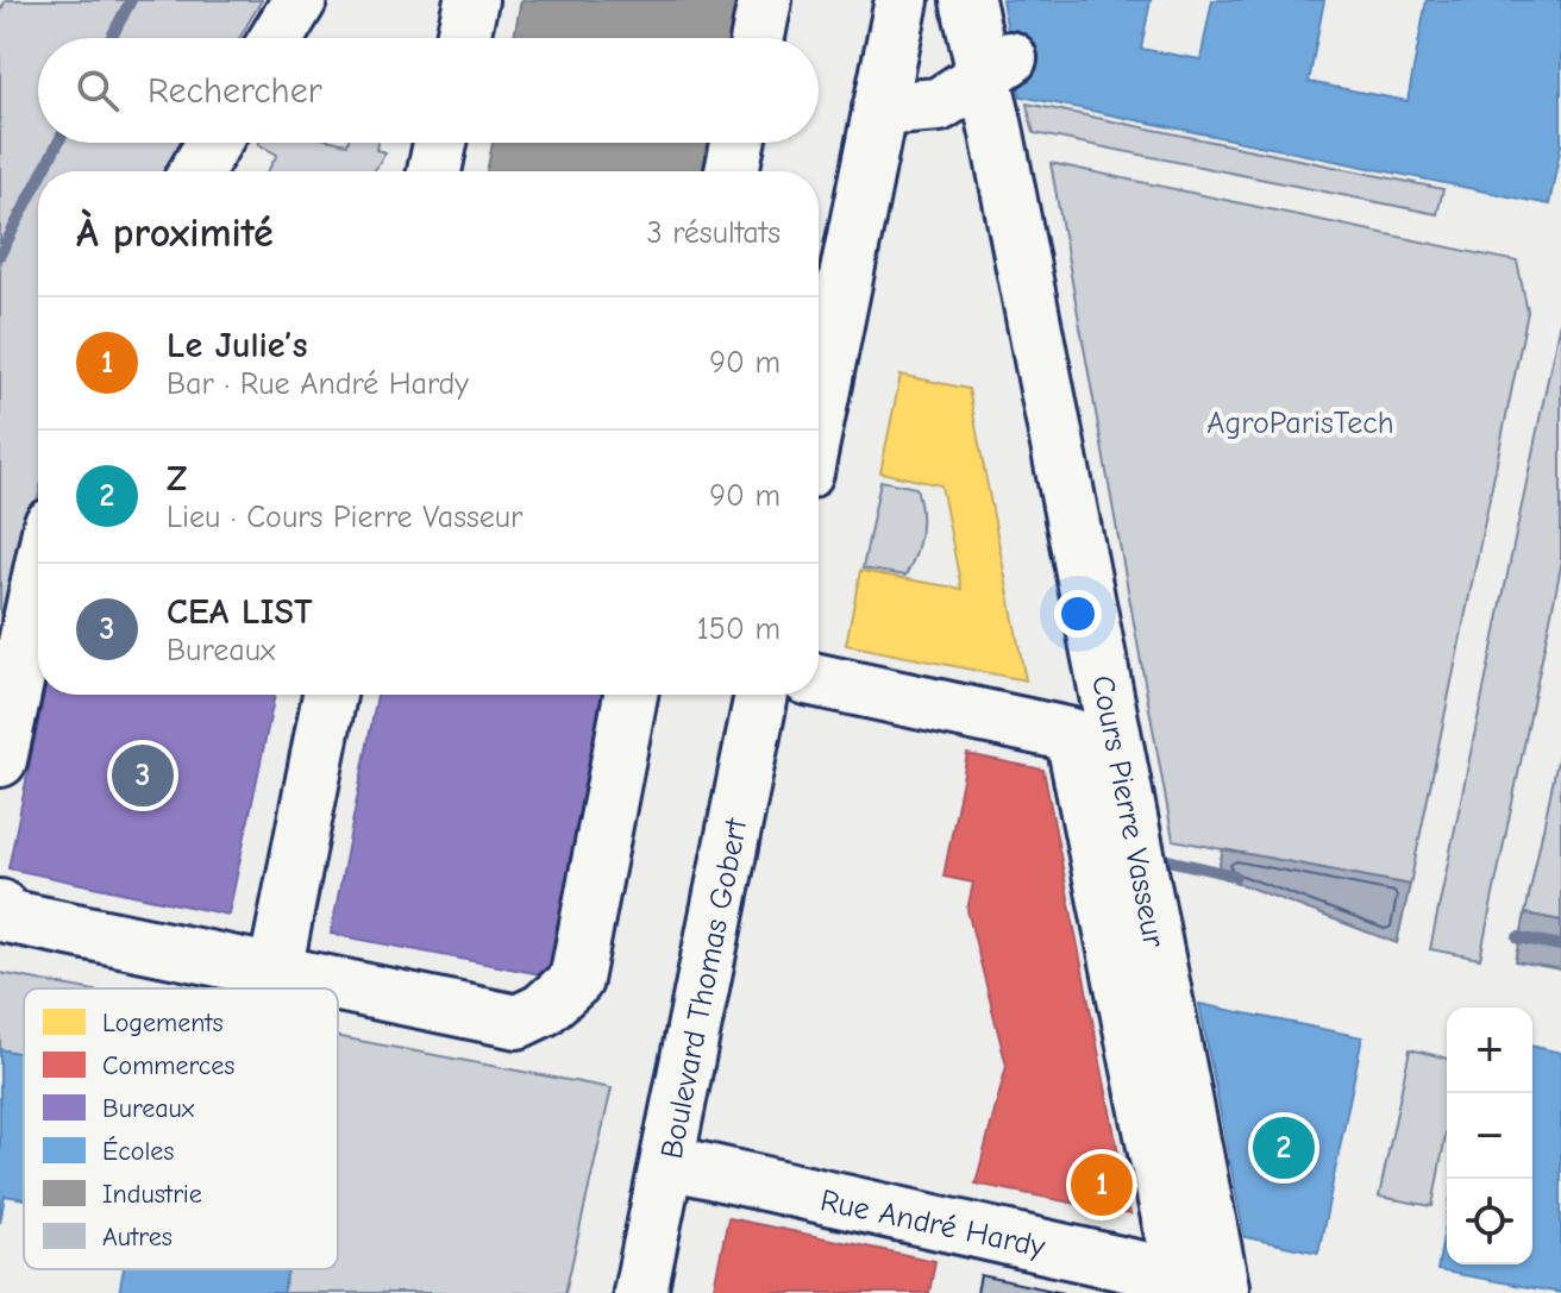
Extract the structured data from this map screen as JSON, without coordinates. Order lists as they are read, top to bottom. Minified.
{"streets":{"street":["Cours Pierre Vasseur","Boulevard Thomas Gobert","Rue André Hardy"]},"crossings":[["Cours Pierre Vasseur","Rue André Hardy"],["Boulevard Thomas Gobert","Rue André Hardy"]],"parks":["AgroParisTech"],"legend":["Logements","Commerces","Bureaux","Écoles","Industrie","Autres"],"page":{"search":"Rechercher","heading":["À proximité","3 résultats"],"list":[{"mark":"1","name":"Le Julie’s","note":"Bar · Rue André Hardy","value":"90 m"},{"mark":"2","name":"Z","note":"Lieu · Cours Pierre Vasseur","value":"90 m"},{"mark":"3","name":"CEA LIST","note":"Bureaux","value":"150 m"}],"pins":["3","2","1"],"map_buttons":["+","−"]}}
